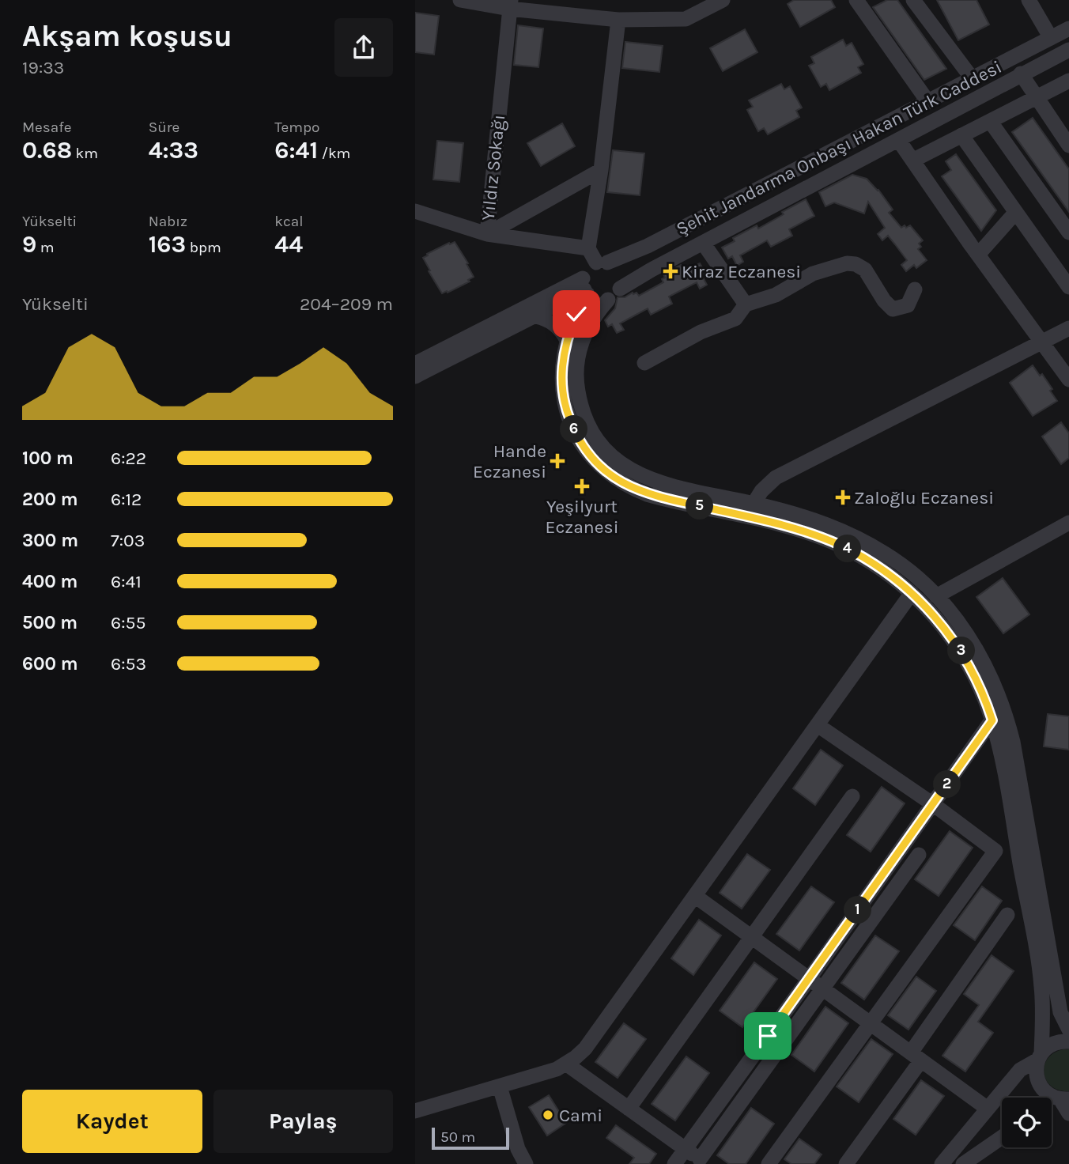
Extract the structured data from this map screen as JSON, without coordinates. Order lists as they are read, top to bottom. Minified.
{"streets":{"street":["Şehit Jandarma Onbaşı Hakan Türk Caddesi","Yıldız Sokağı"]},"places":{"health":["Kiraz Eczanesi","Hande Eczanesi","Yeşilyurt Eczanesi","Zaloğlu Eczanesi"],"other":["Cami"]},"scale_bar":"50 m","page":{"heading":["Akşam koşusu","19:33"],"stats":[["Mesafe","0.68 km"],["Süre","4:33"],["Tempo","6:41 /km"],["Yükselti","9 m"],["Nabız","163 bpm"],["kcal","44"]],"chart":["Yükselti","204–209 m"],"pins":["6","5","4","3","2","1"],"list":[{"name":"100 m","note":"6:22"},{"name":"200 m","note":"6:12"},{"name":"300 m","note":"7:03"},{"name":"400 m","note":"6:41"},{"name":"500 m","note":"6:55"},{"name":"600 m","note":"6:53"}],"buttons":["Kaydet","Paylaş"],"scale":"50 m"}}
